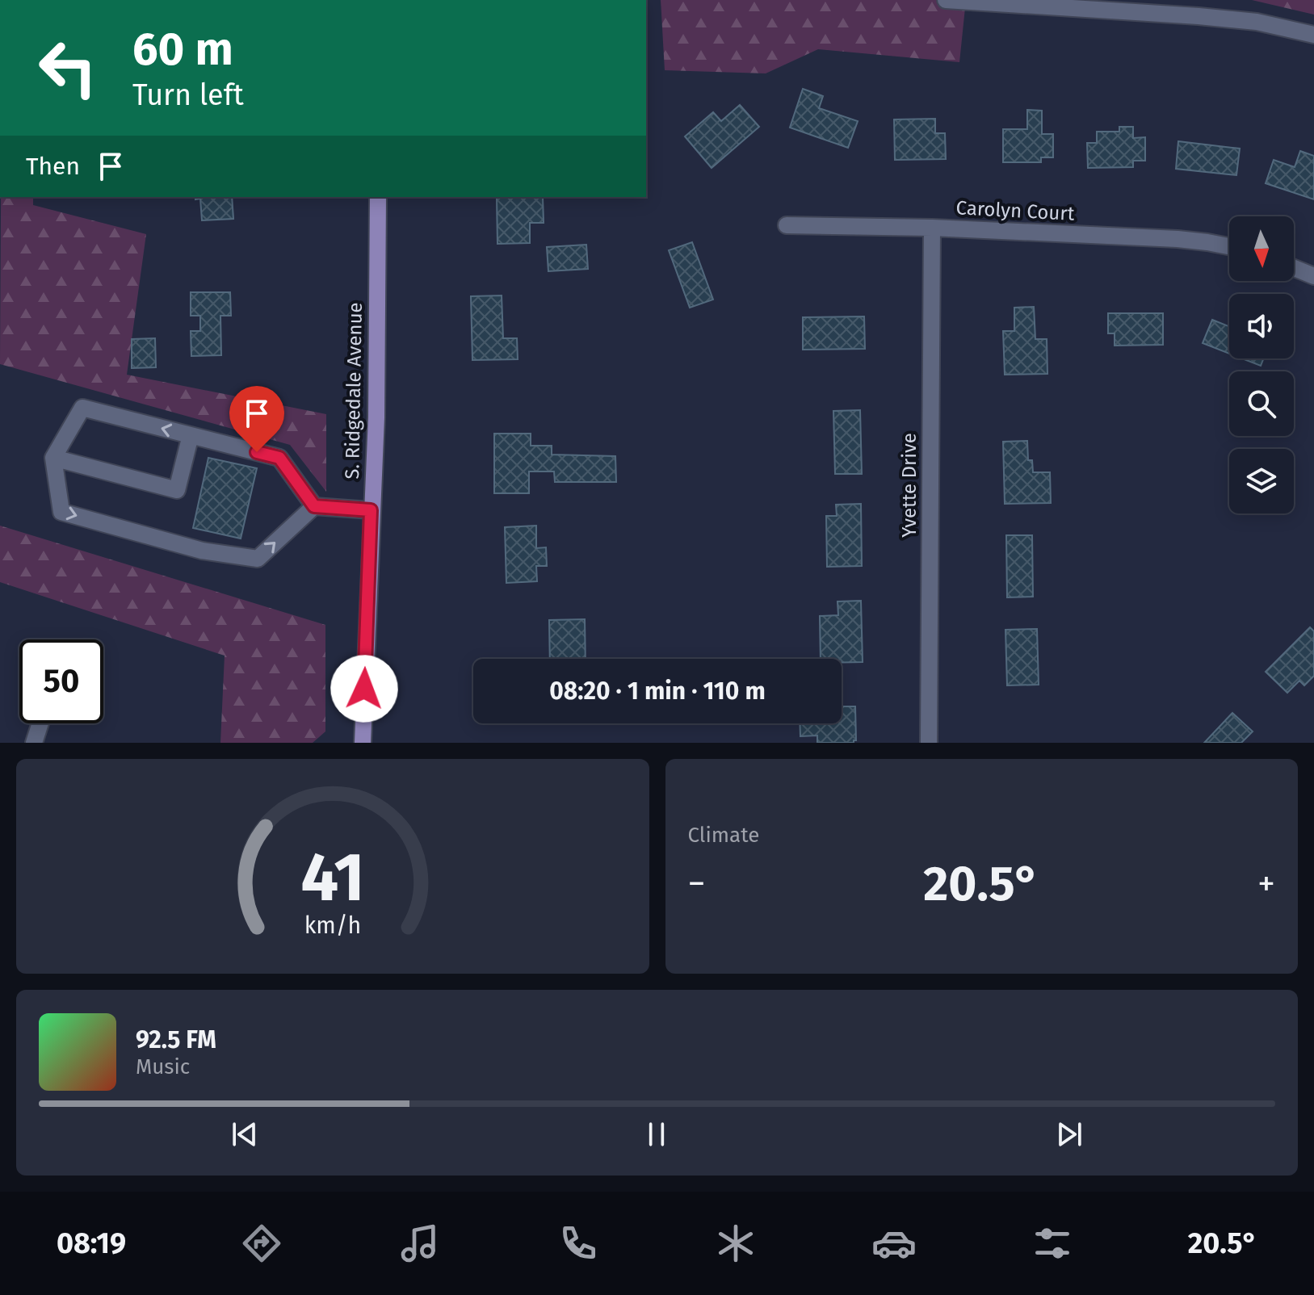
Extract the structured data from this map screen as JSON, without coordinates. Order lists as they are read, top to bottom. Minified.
{"streets":{"main road":["S. Ridgedale Avenue"],"street":["Carolyn Court","Yvette Drive"]},"crossings":[["Carolyn Court","Yvette Drive"]],"north":"bottom","page":{"turn":["60 m","Turn left"],"then":"Then","limit":"50","trip":"08:20 · 1 min · 110 m","tile":"Climate","heat":["−","20.5°","+"],"song":["92.5 FM","Music"],"tabs":["08:19","20.5°"],"gauge":["41","km/h"]}}
